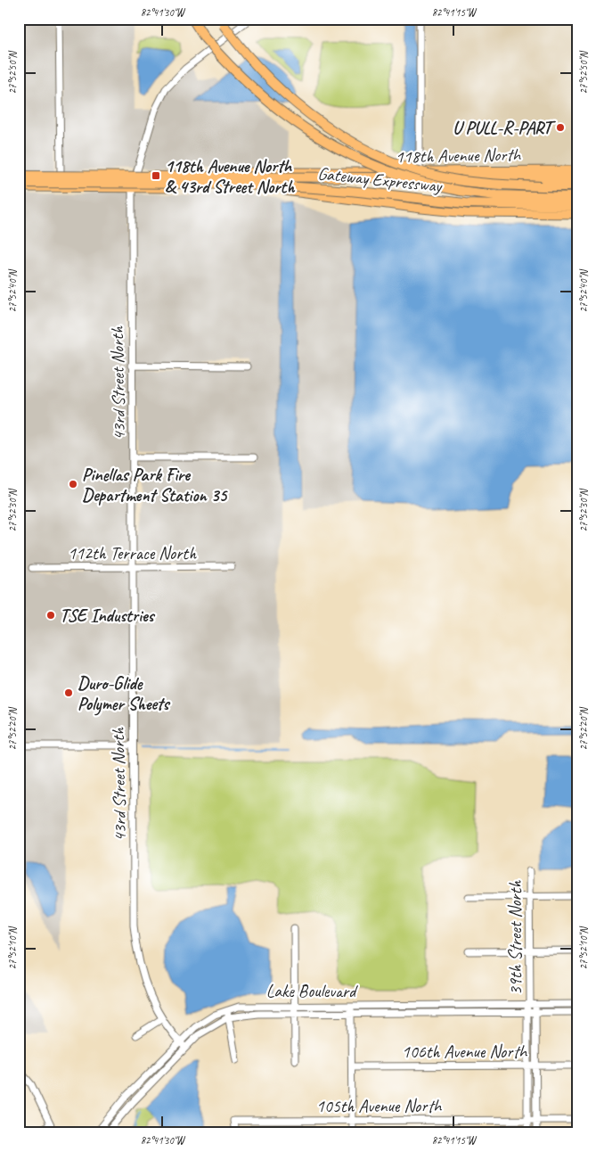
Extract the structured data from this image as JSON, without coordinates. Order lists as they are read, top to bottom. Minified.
{"streets":{"highway":["Gateway Expressway"],"main road":["118th Avenue North"],"street":["43rd Street North","112th Terrace North","39th Street North","Lake Boulevard","106th Avenue North","105th Avenue North"]},"crossings":[["118th Avenue North","Gateway Expressway"],["118th Avenue North","43rd Street North"],["43rd Street North","112th Terrace North"],["43rd Street North","Lake Boulevard"],["39th Street North","Lake Boulevard"],["39th Street North","106th Avenue North"],["39th Street North","105th Avenue North"]],"places":{"other":["U PULL-R-PART","Pinellas Park Fire Department Station 35","TSE Industries","Duro-Glide Polymer Sheets"],"transit":["118th Avenue North & 43rd Street North"]},"coordinates":["82°41'30\"W","82°41'15\"W","27°52'50\"N","27°52'40\"N","27°52'30\"N","27°52'20\"N","27°52'10\"N"]}
